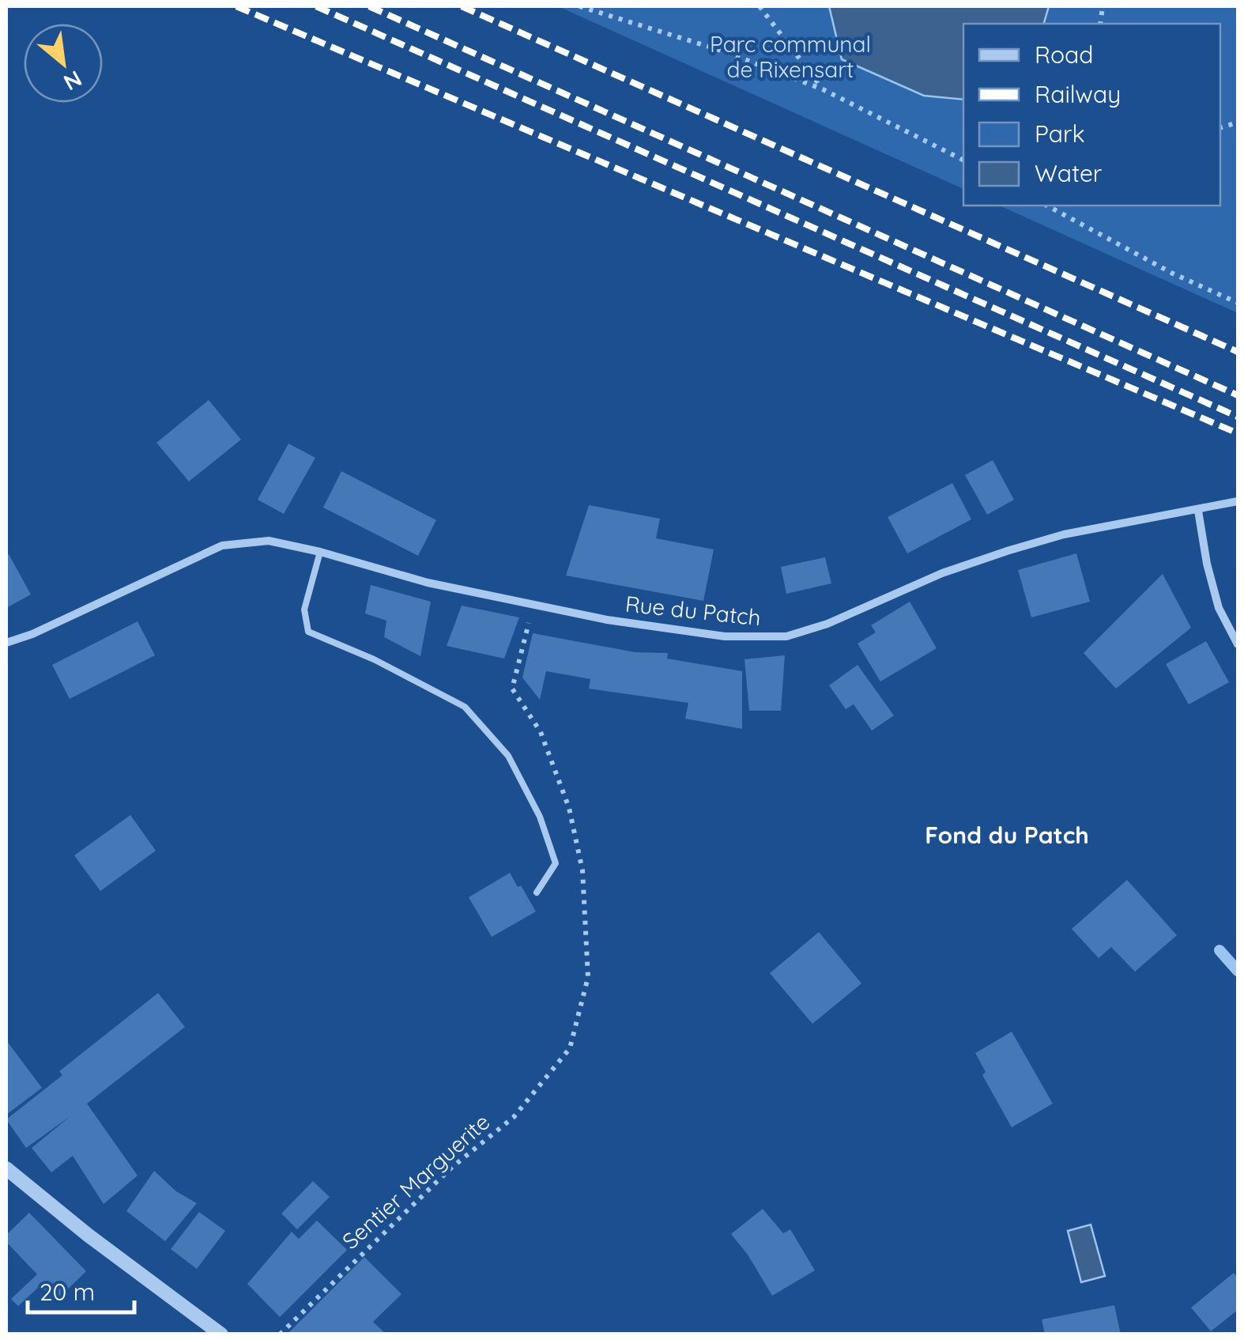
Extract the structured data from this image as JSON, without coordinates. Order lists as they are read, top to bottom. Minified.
{"streets":{"street":["Rue du Patch"],"path":["Sentier Marguerite"]},"districts":["Fond du Patch"],"parks":["Parc communal de Rixensart"],"legend":["Road","Railway","Park","Water"],"scale_bar":"20 m","north":"bottom right"}
